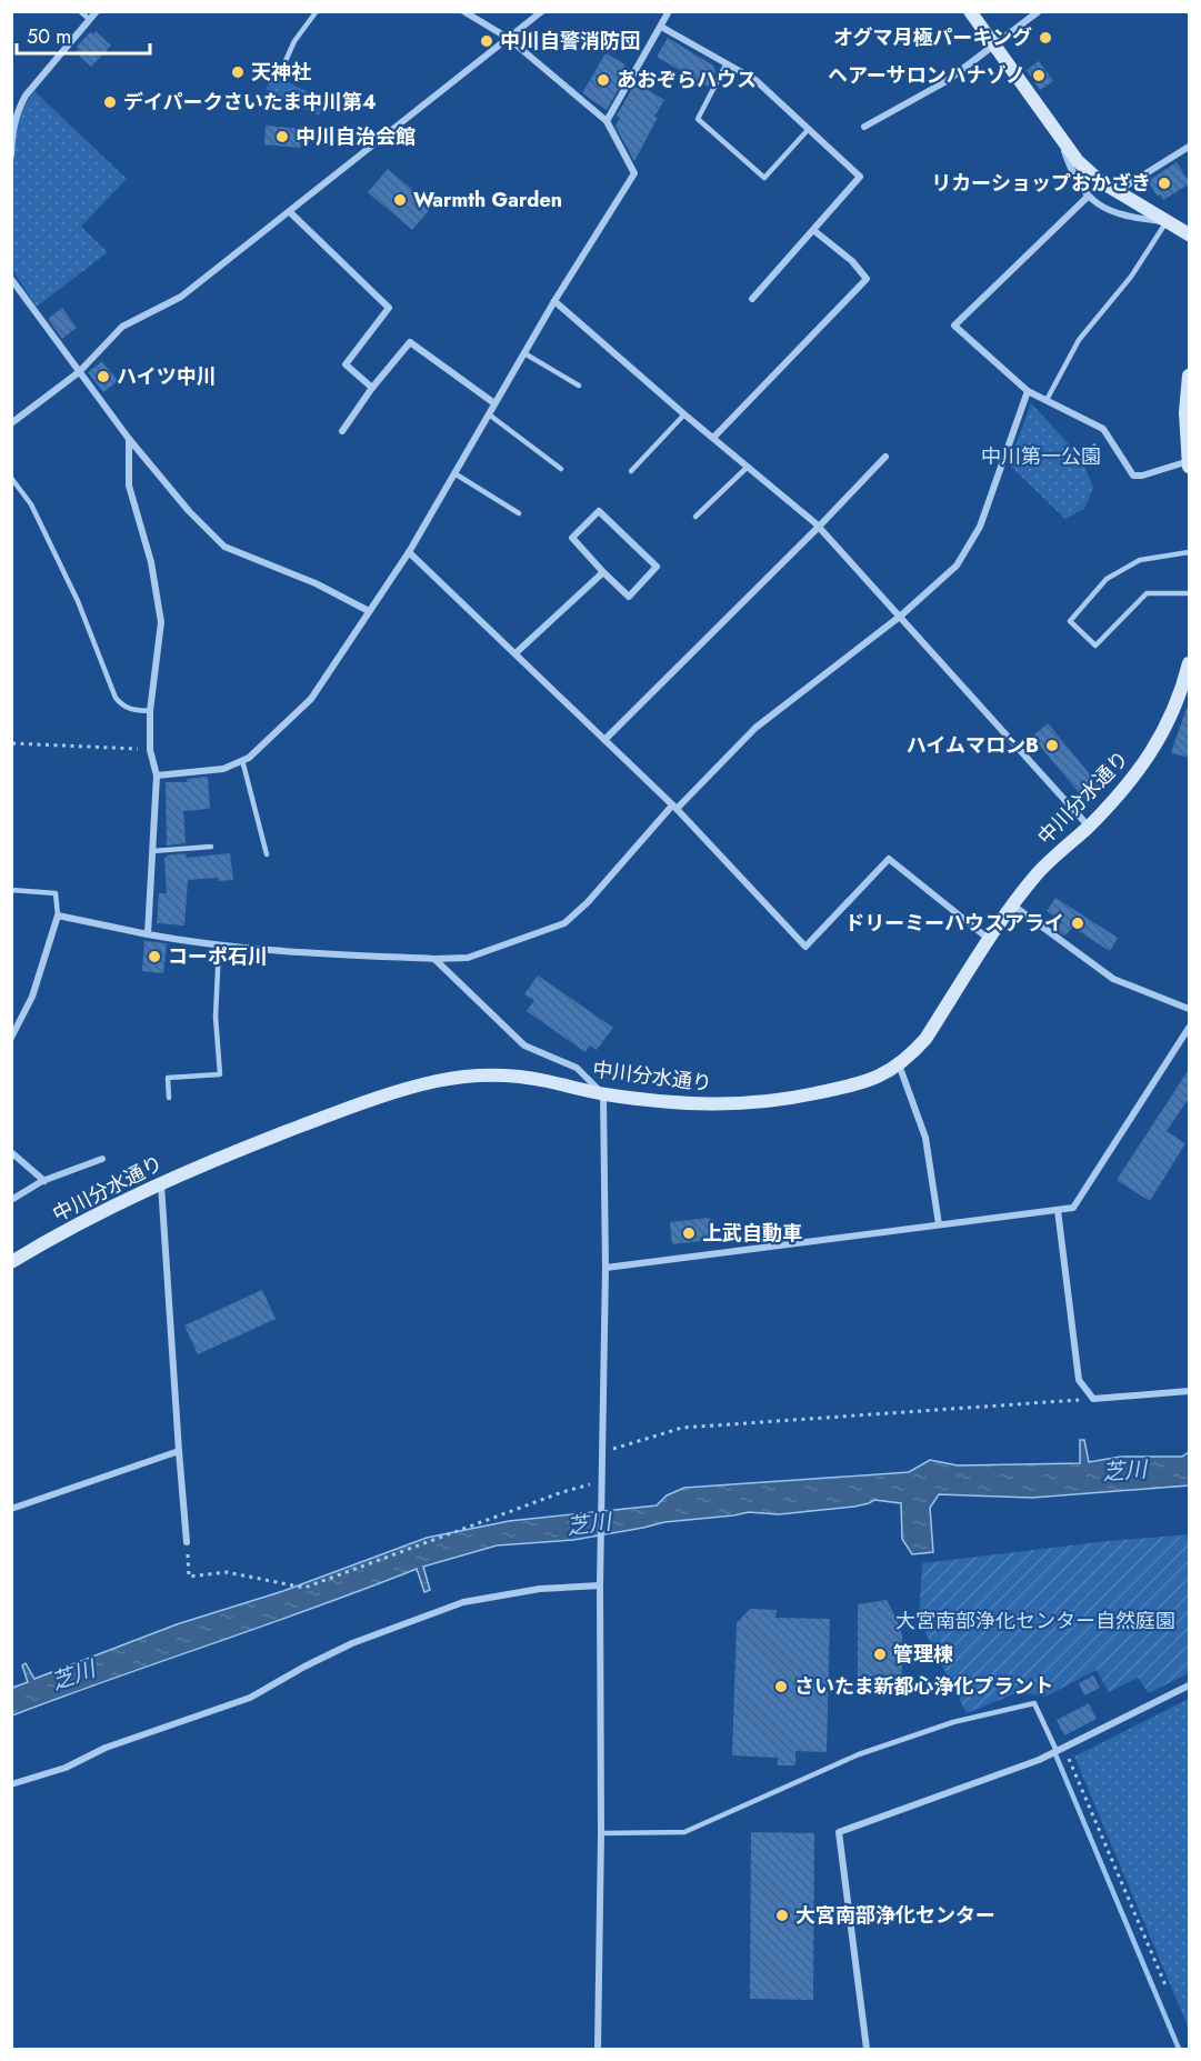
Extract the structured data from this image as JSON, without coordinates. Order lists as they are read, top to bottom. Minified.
{"streets":{"street":["中川分水通り"]},"water":["芝川"],"parks":["中川第一公園","大宮南部浄化センター自然庭園"],"places":["オグマ月極パーキング","中川自警消防団","天神社","ヘアーサロンハナゾノ","あおぞらハウス","デイパークさいたま中川第4","中川自治会館","リカーショップおかざき","Warmth Garden","ハイツ中川","ハイムマロンB","ドリーミーハウスアライ","コーポ石川","上武自動車","管理棟","さいたま新都心浄化プラント","大宮南部浄化センター"],"scale_bar":"50 m"}
